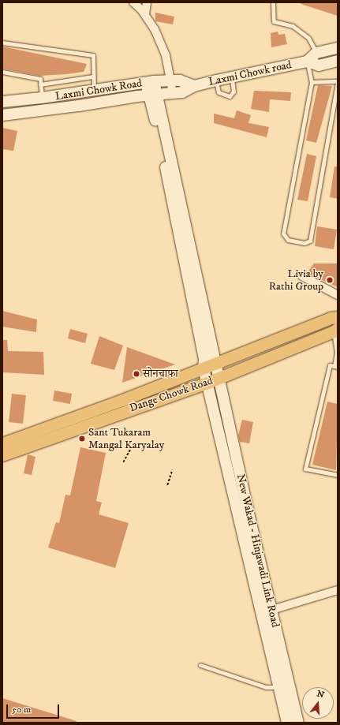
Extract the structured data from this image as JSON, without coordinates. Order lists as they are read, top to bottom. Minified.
{"streets":{"main road":["Laxmi Chowk road","Laxmi Chowk Road","Dange Chowk Road","New Wakad - Hinjawadi Link Road"]},"crossings":[["Laxmi Chowk road","Laxmi Chowk Road"],["Laxmi Chowk Road","New Wakad - Hinjawadi Link Road"],["Dange Chowk Road","New Wakad - Hinjawadi Link Road"]],"places":["Livia by Rathi Group","सोनचाफा","Sant Tukaram Mangal Karyalay"],"scale_bar":"50 m","north":"top"}
